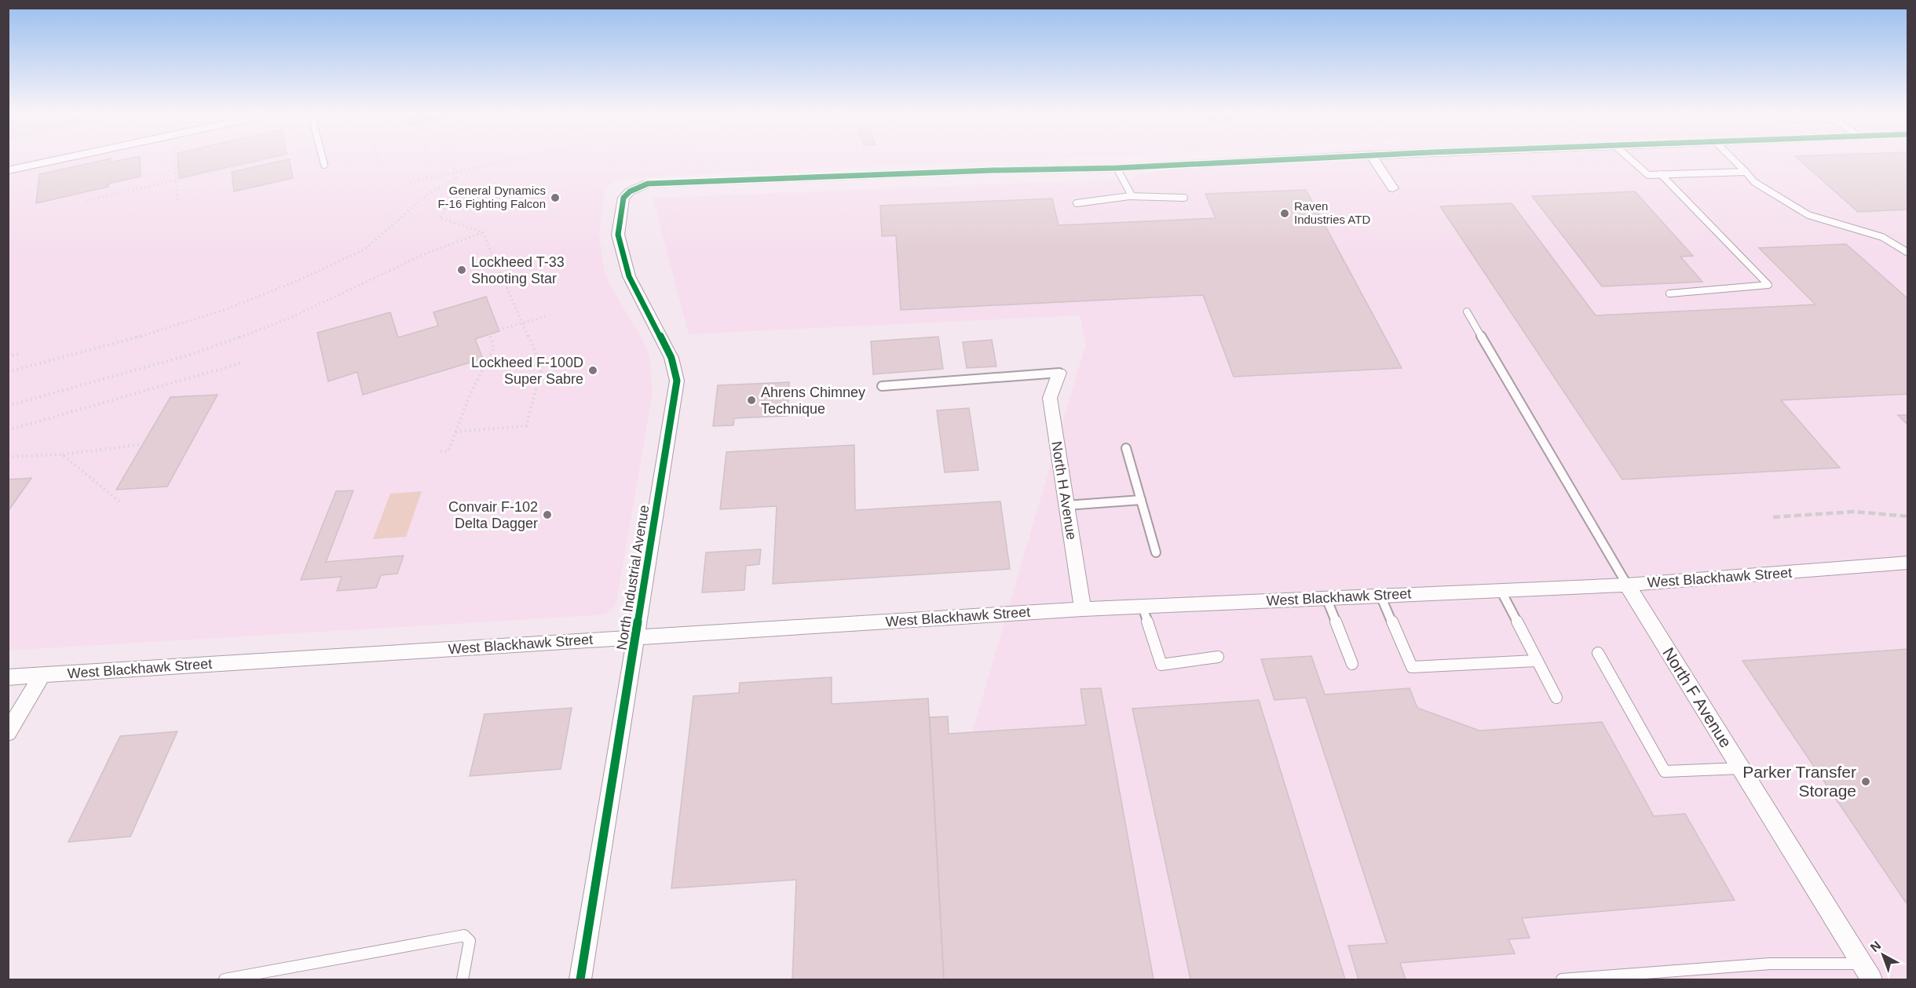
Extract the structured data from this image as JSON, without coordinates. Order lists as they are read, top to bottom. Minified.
{"streets":{"street":["North H Avenue","North Industrial Avenue","West Blackhawk Street","North F Avenue"]},"crossings":[["North H Avenue","West Blackhawk Street"],["North Industrial Avenue","West Blackhawk Street"],["West Blackhawk Street","North F Avenue"]],"places":["General Dynamics F-16 Fighting Falcon","Raven Industries ATD","Lockheed T-33 Shooting Star","Lockheed F-100D Super Sabre","Ahrens Chimney Technique","Convair F-102 Delta Dagger","Parker Transfer Storage"],"north":"top left"}
